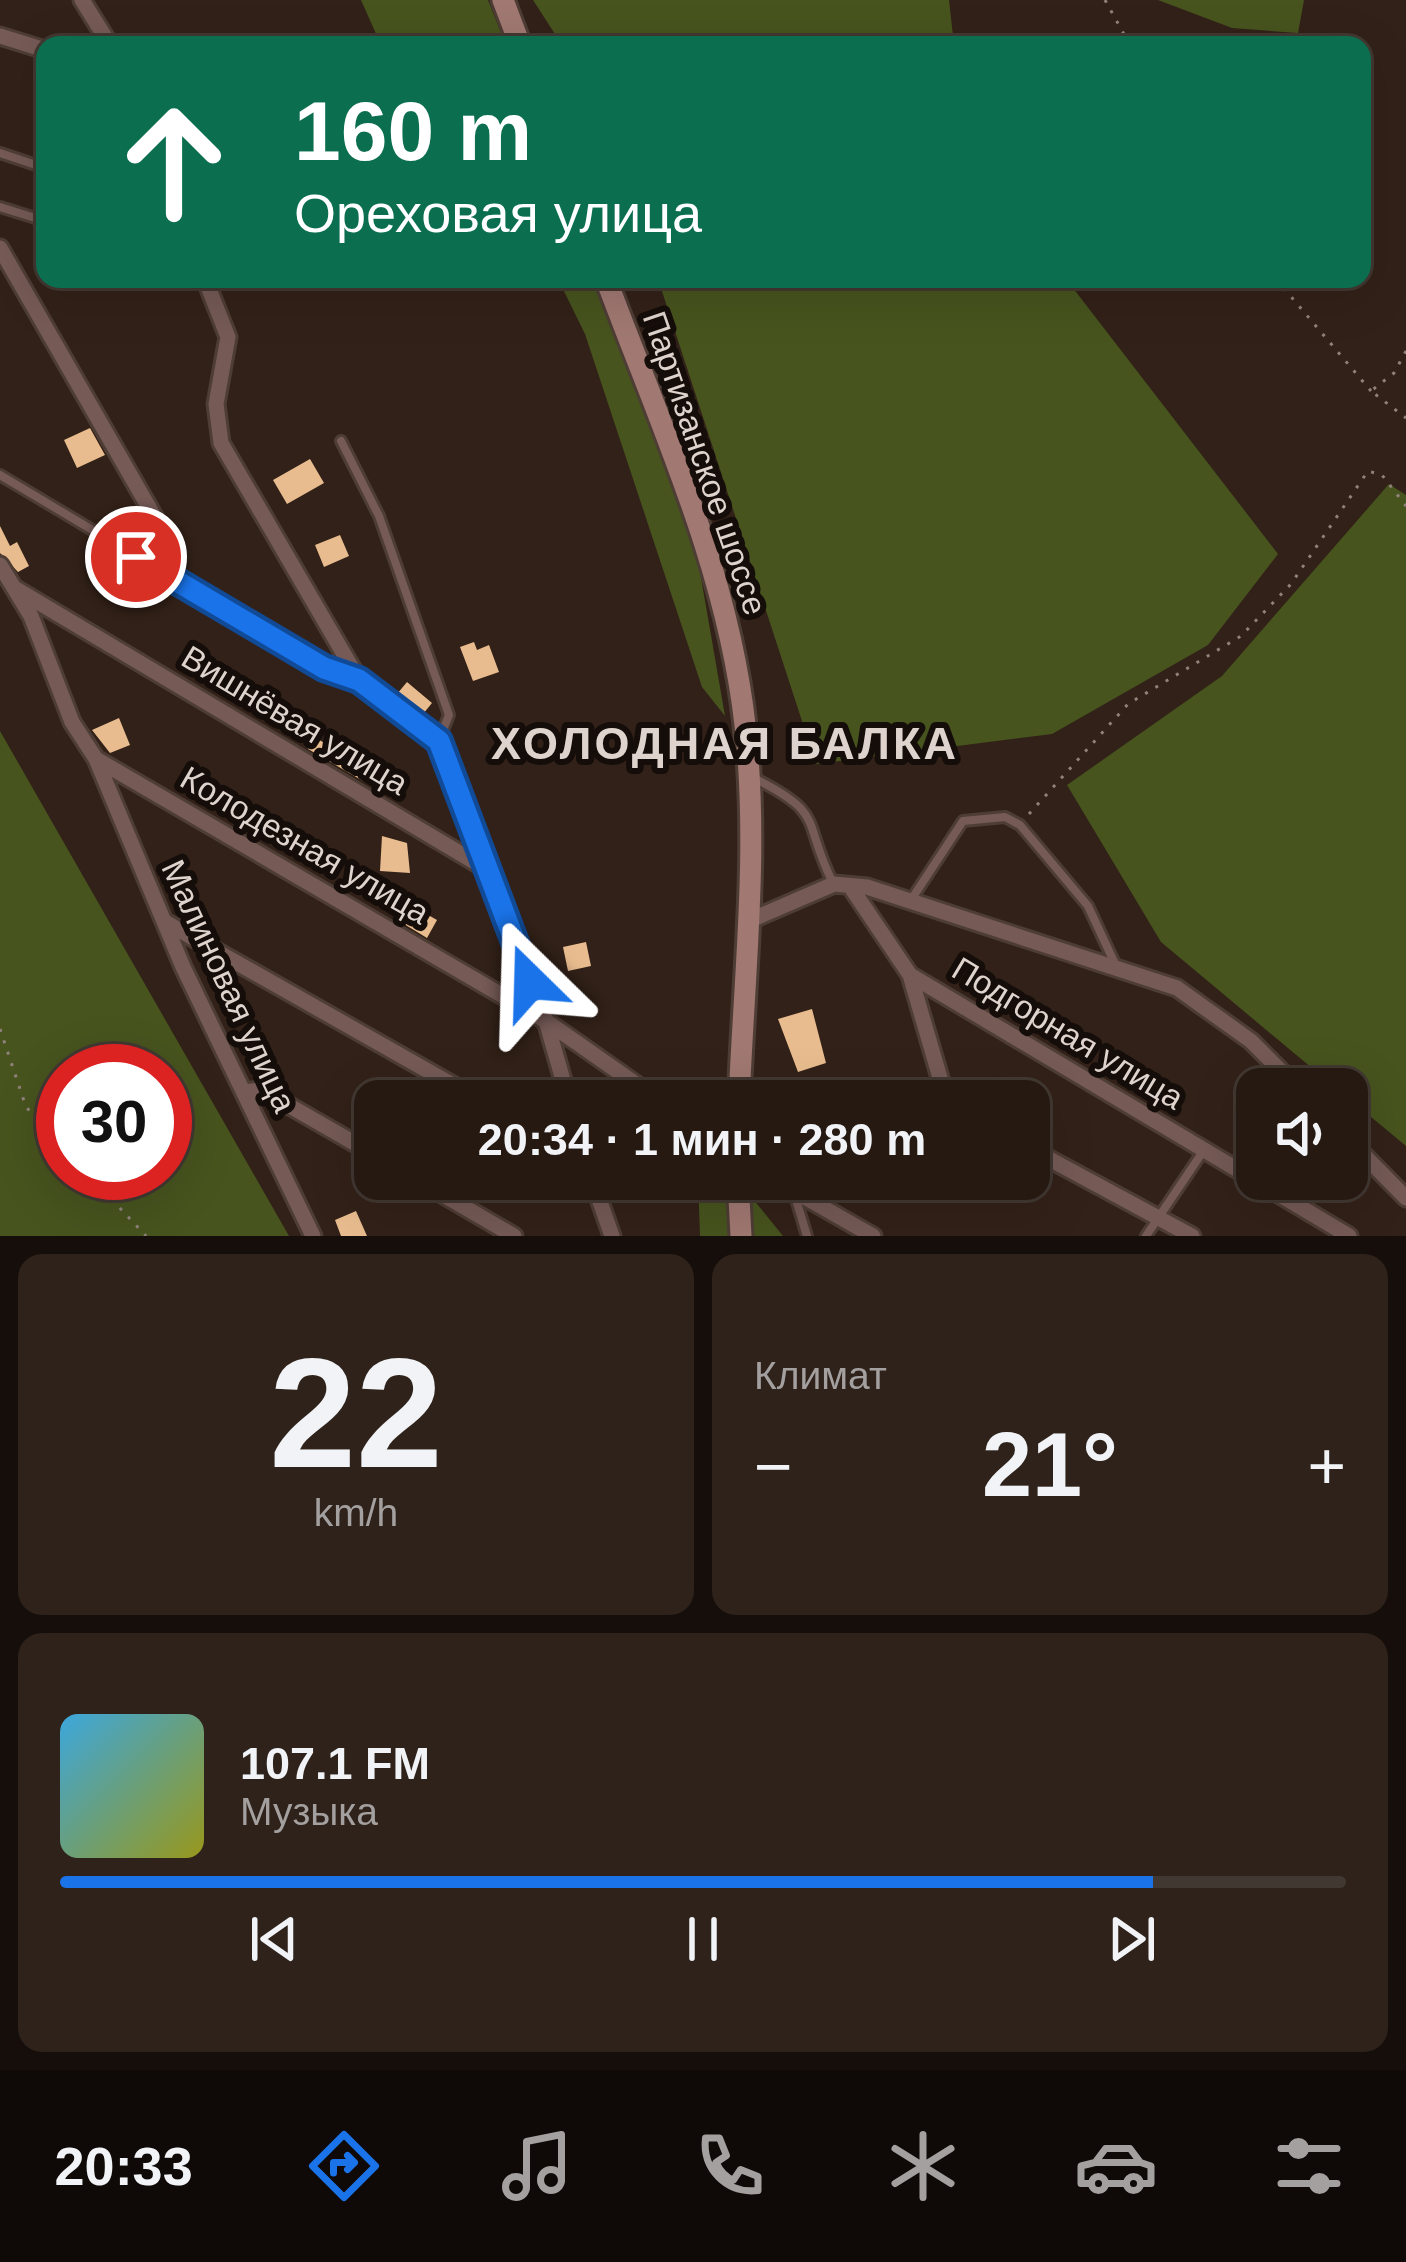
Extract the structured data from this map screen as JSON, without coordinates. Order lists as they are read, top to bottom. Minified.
{"streets":{"main road":["Партизанское шоссе"],"street":["Вишнёвая улица","Колодезная улица","Малиновая улица","Подгорная улица"]},"crossings":[["Вишнёвая улица","Малиновая улица"],["Колодезная улица","Малиновая улица"]],"districts":["ХОЛОДНАЯ БАЛКА"],"page":{"turn":["160 m","Ореховая улица"],"limit":"30","trip":"20:34 · 1 мин · 280 m","tile":[["22","km/h"],"Климат"],"heat":["−","21°","+"],"song":["107.1 FM","Музыка"],"tabs":"20:33"}}
